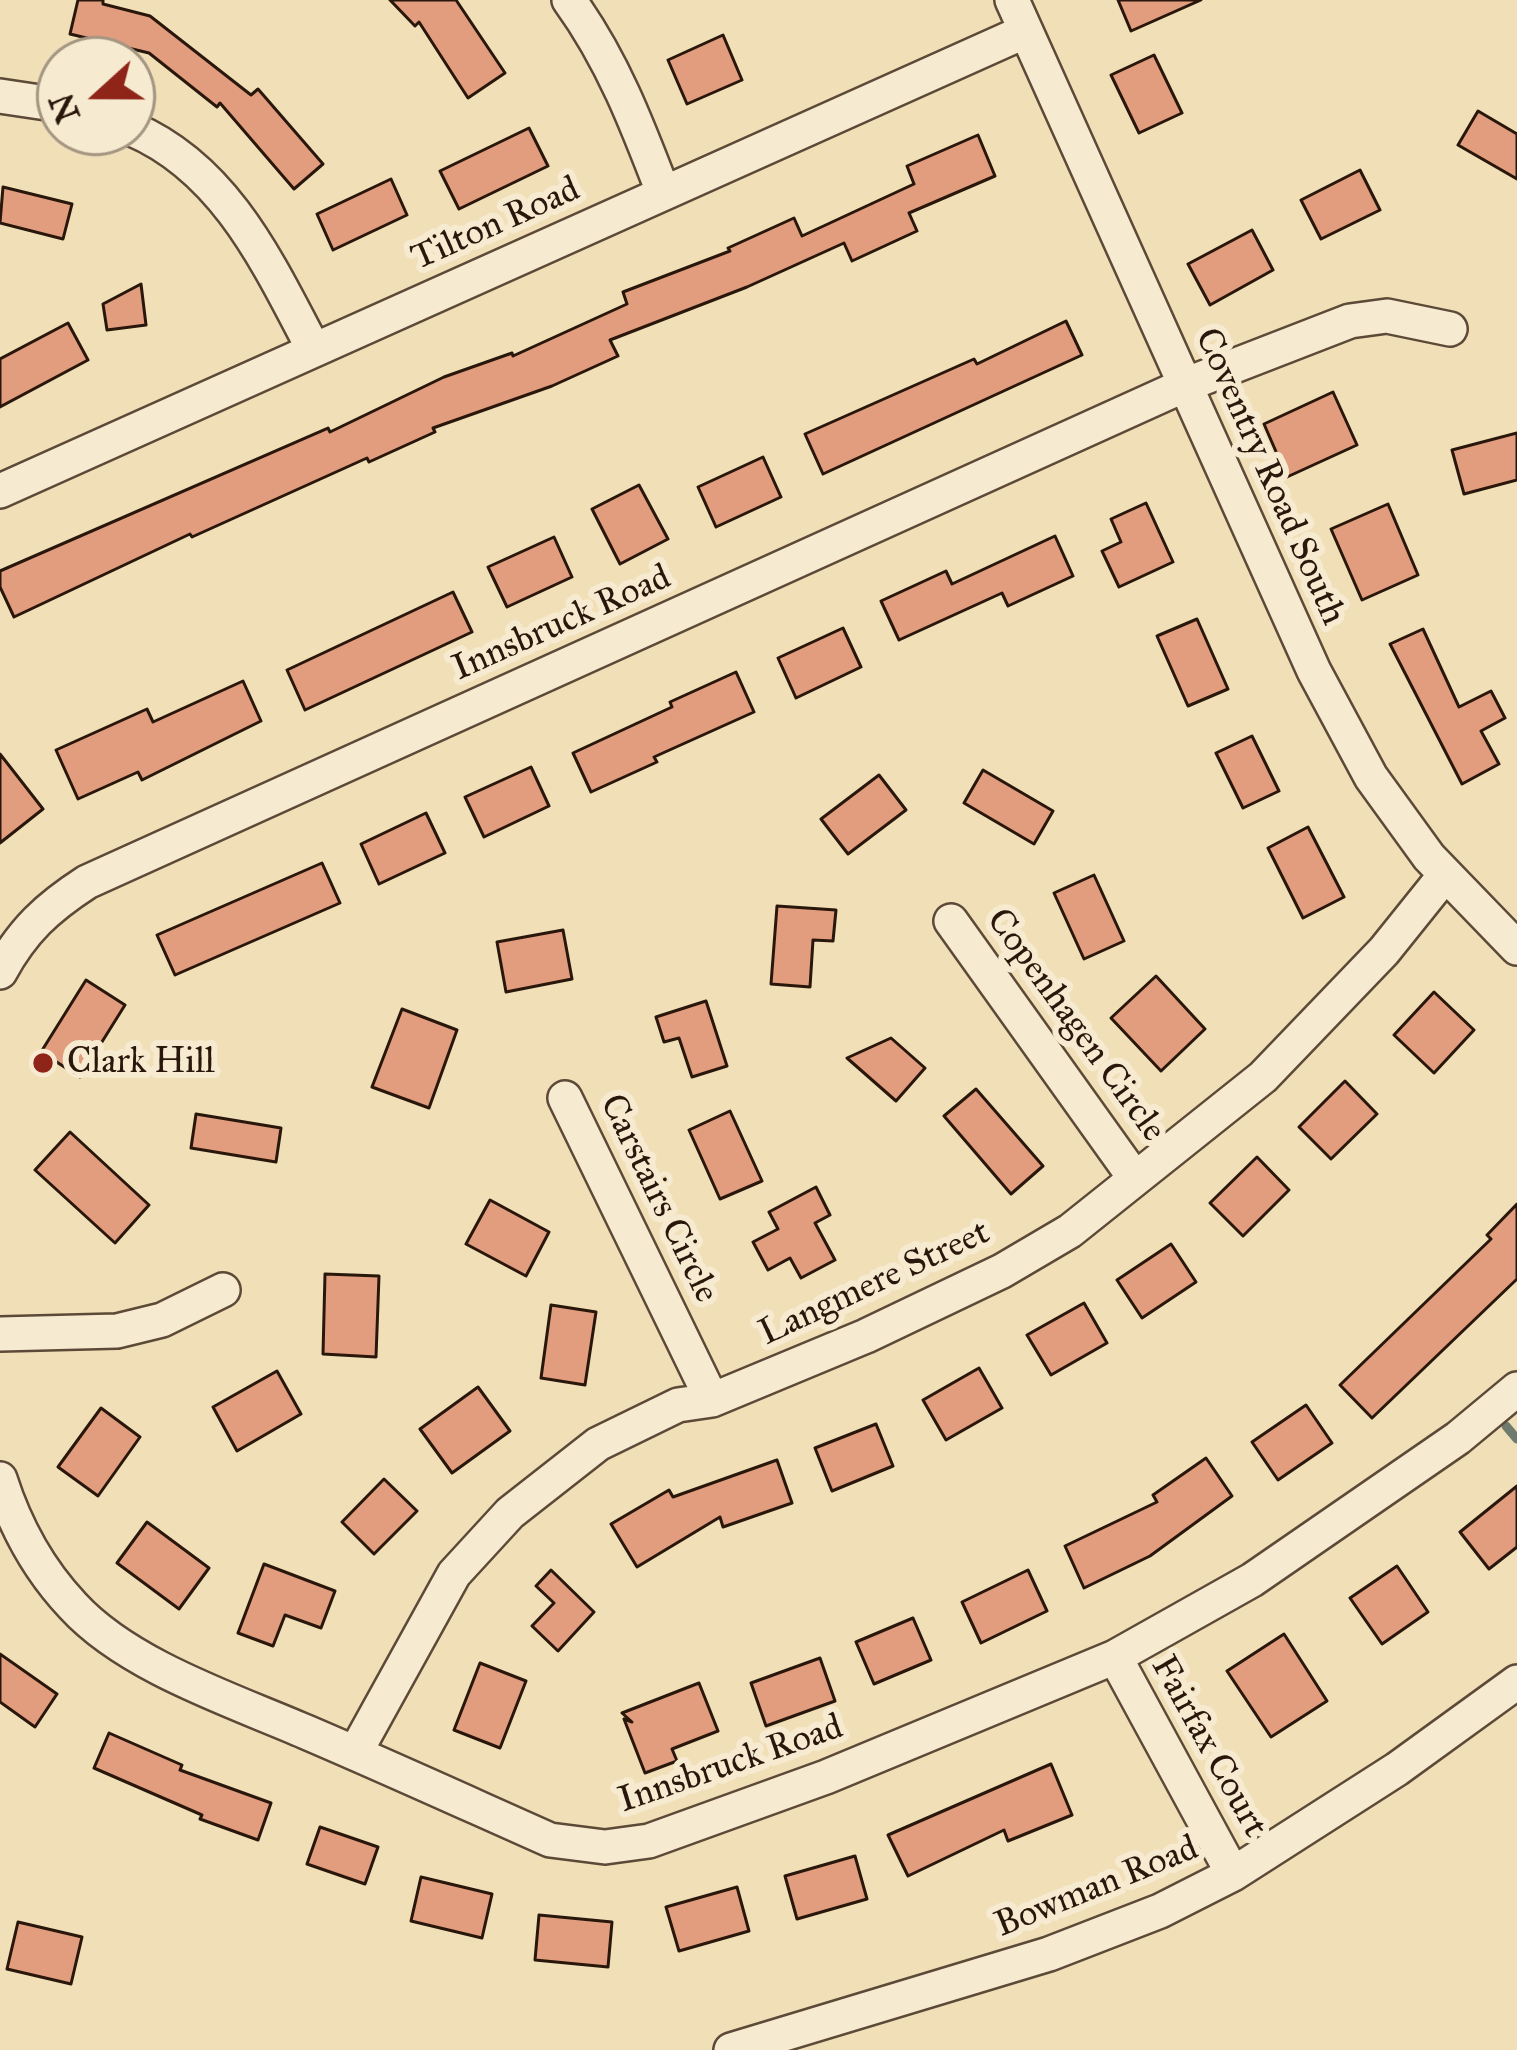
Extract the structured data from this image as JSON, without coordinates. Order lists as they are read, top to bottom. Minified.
{"streets":{"street":["Tilton Road","Coventry Road South","Innsbruck Road","Copenhagen Circle","Carstairs Circle","Langmere Street","Fairfax Court","Bowman Road"]},"crossings":[["Tilton Road","Coventry Road South"],["Coventry Road South","Innsbruck Road"],["Coventry Road South","Langmere Street"],["Innsbruck Road","Langmere Street"],["Innsbruck Road","Fairfax Court"],["Copenhagen Circle","Langmere Street"],["Carstairs Circle","Langmere Street"],["Fairfax Court","Bowman Road"]],"places":["Clark Hill"],"north":"left"}
